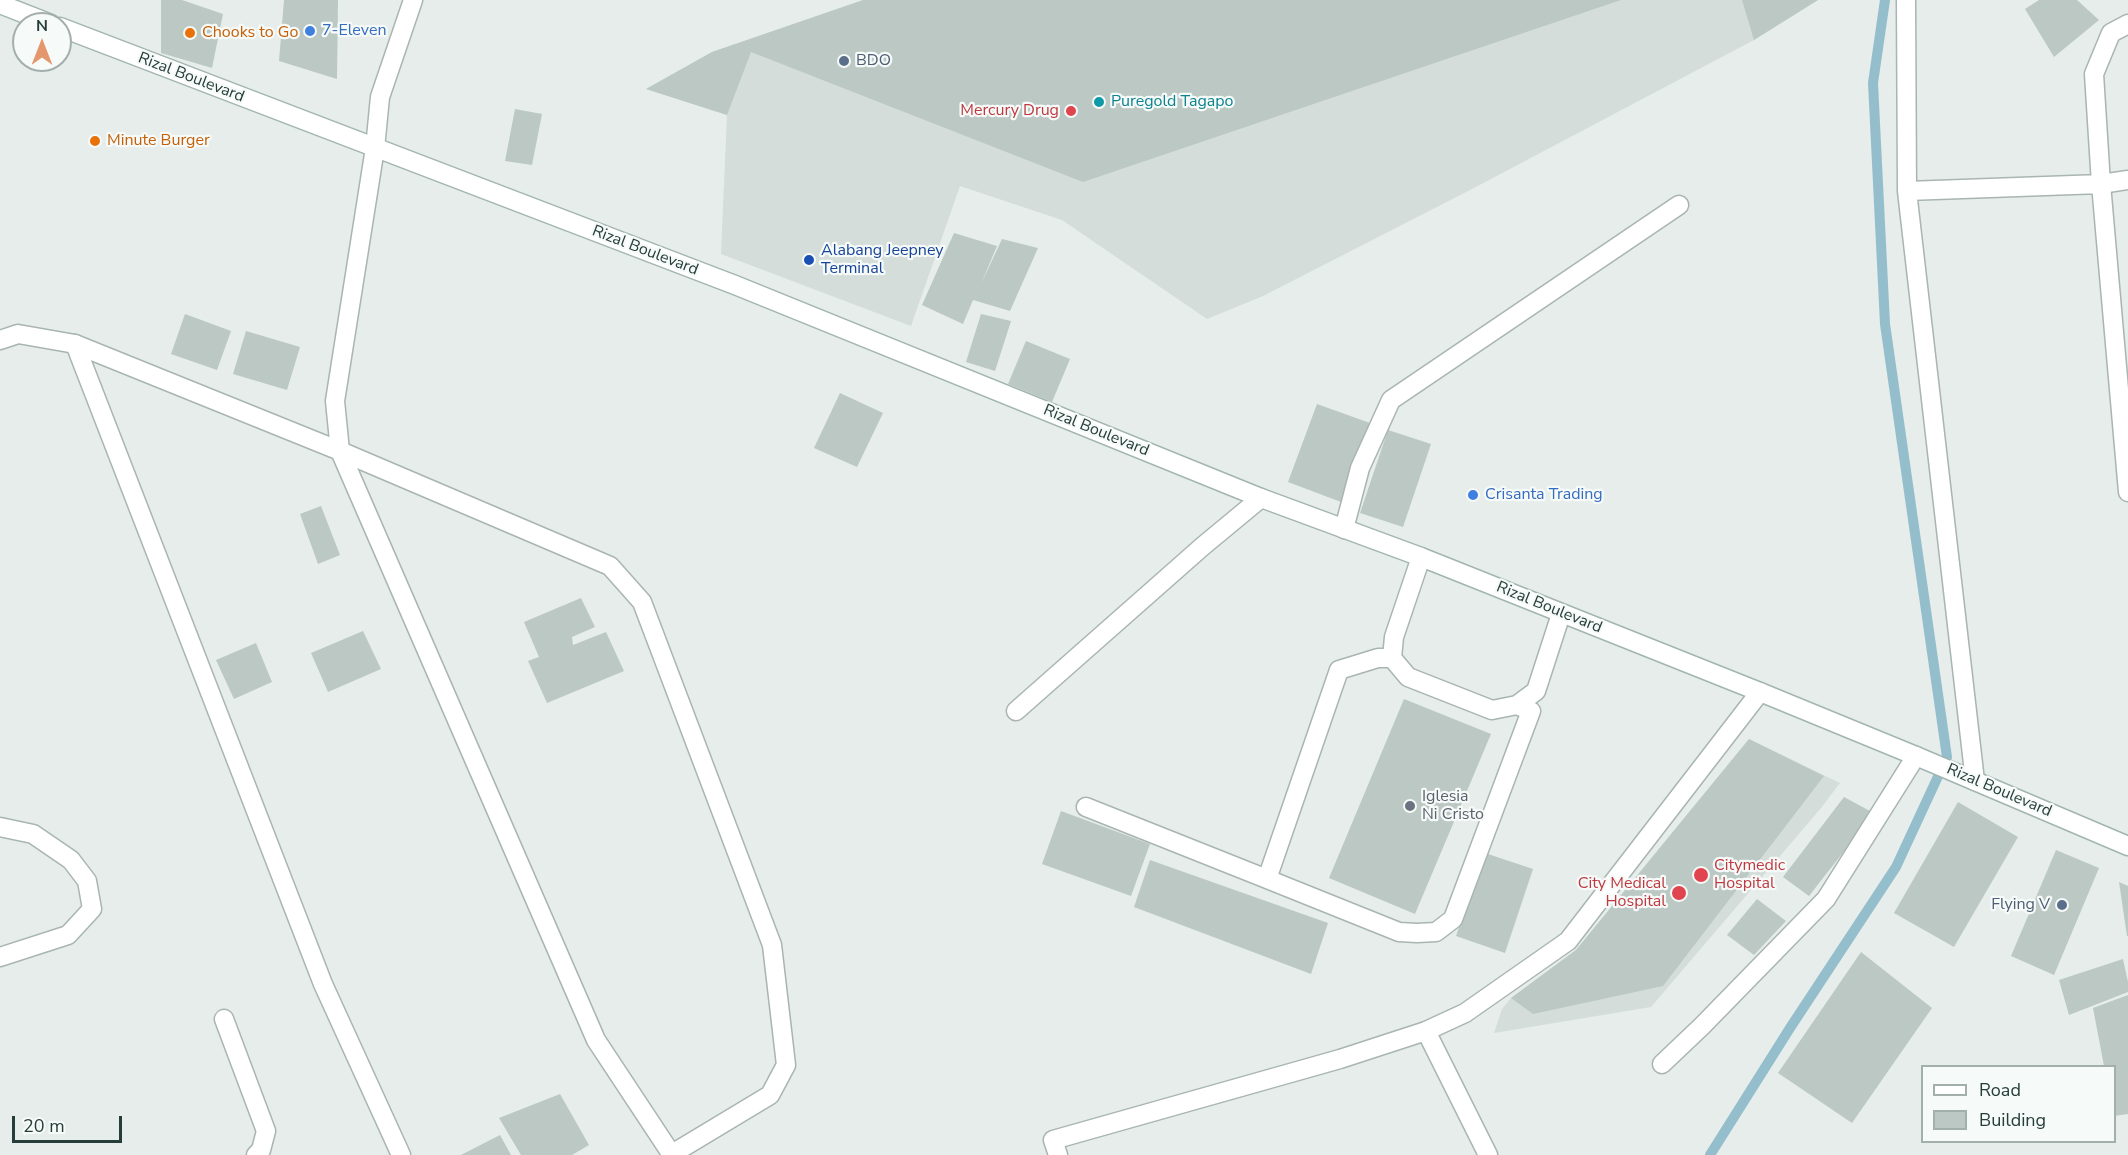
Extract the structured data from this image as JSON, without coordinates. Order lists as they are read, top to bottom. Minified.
{"streets":{"street":["Rizal Boulevard"]},"places":["7-Eleven","Chooks to Go","BDO","Puregold Tagapo","Mercury Drug","Minute Burger","Alabang Jeepney Terminal","Crisanta Trading","Iglesia Ni Cristo","Citymedic Hospital","City Medical Hospital","Flying V"],"legend":["Road","Building"],"scale_bar":"20 m","north":"top"}
